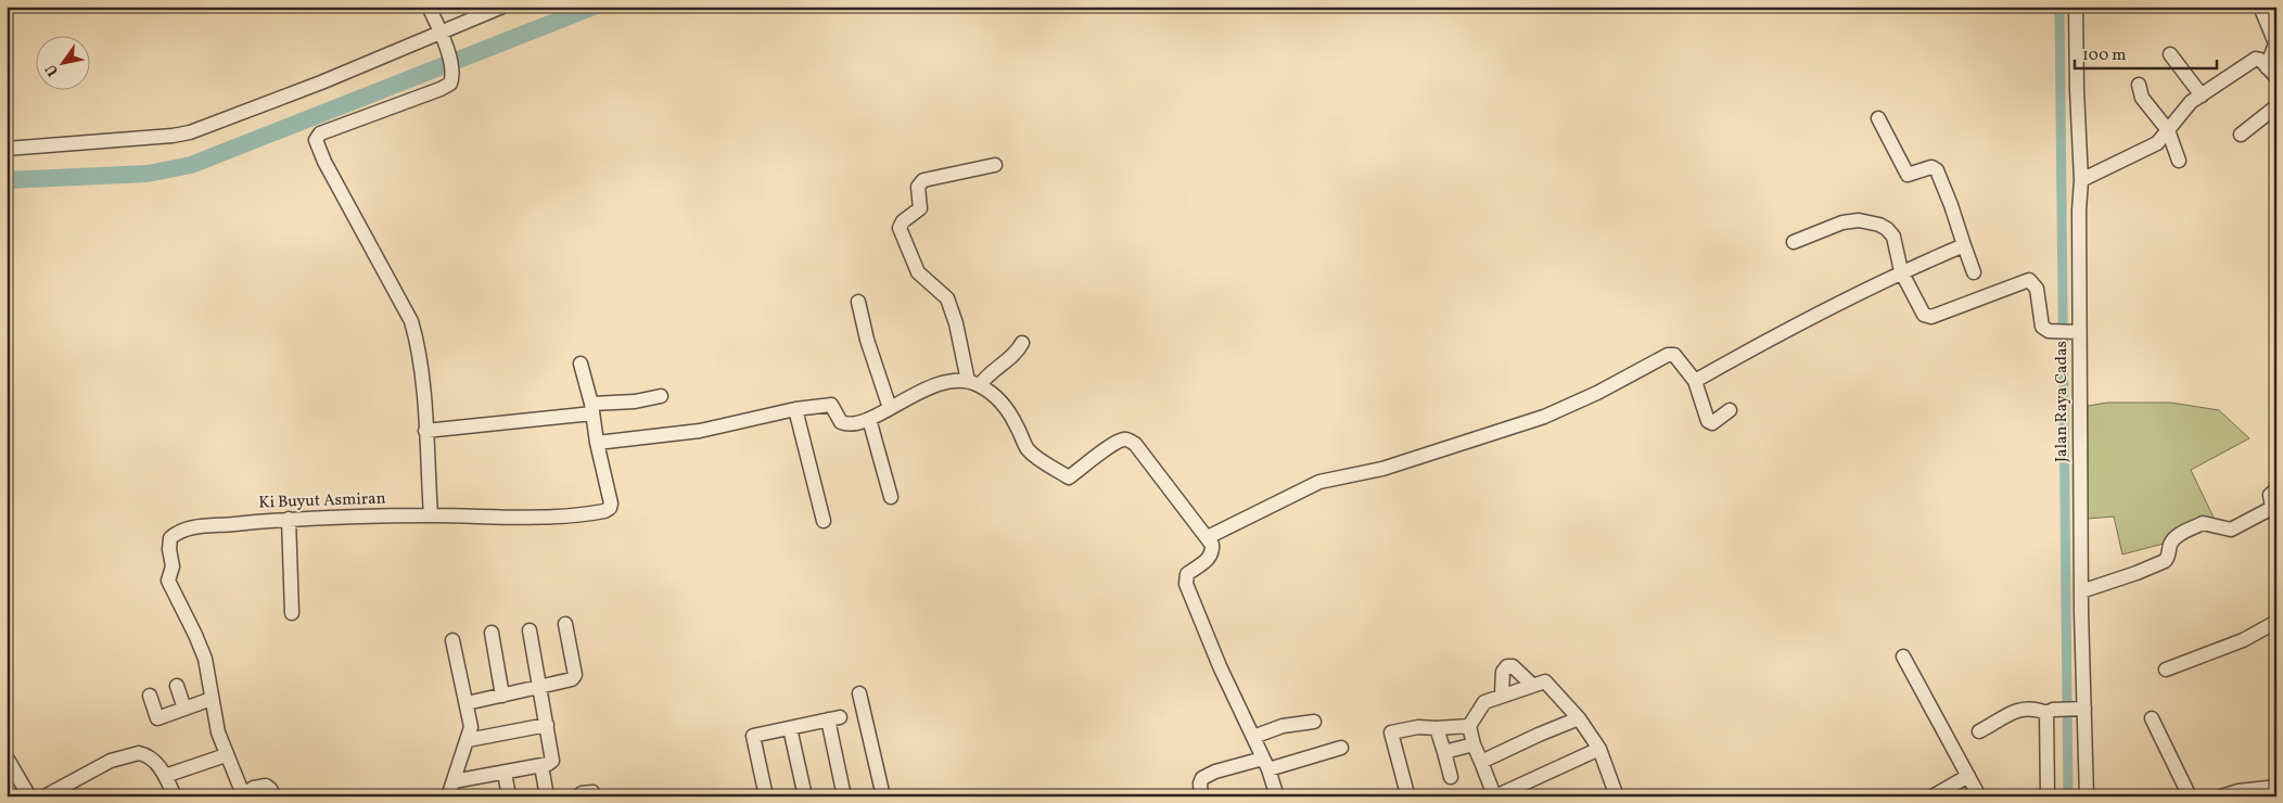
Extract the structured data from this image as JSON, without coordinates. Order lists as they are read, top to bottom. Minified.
{"streets":{"street":["Jalan Raya Cadas","Ki Buyut Asmiran"]},"scale_bar":"100 m","north":"bottom left"}
